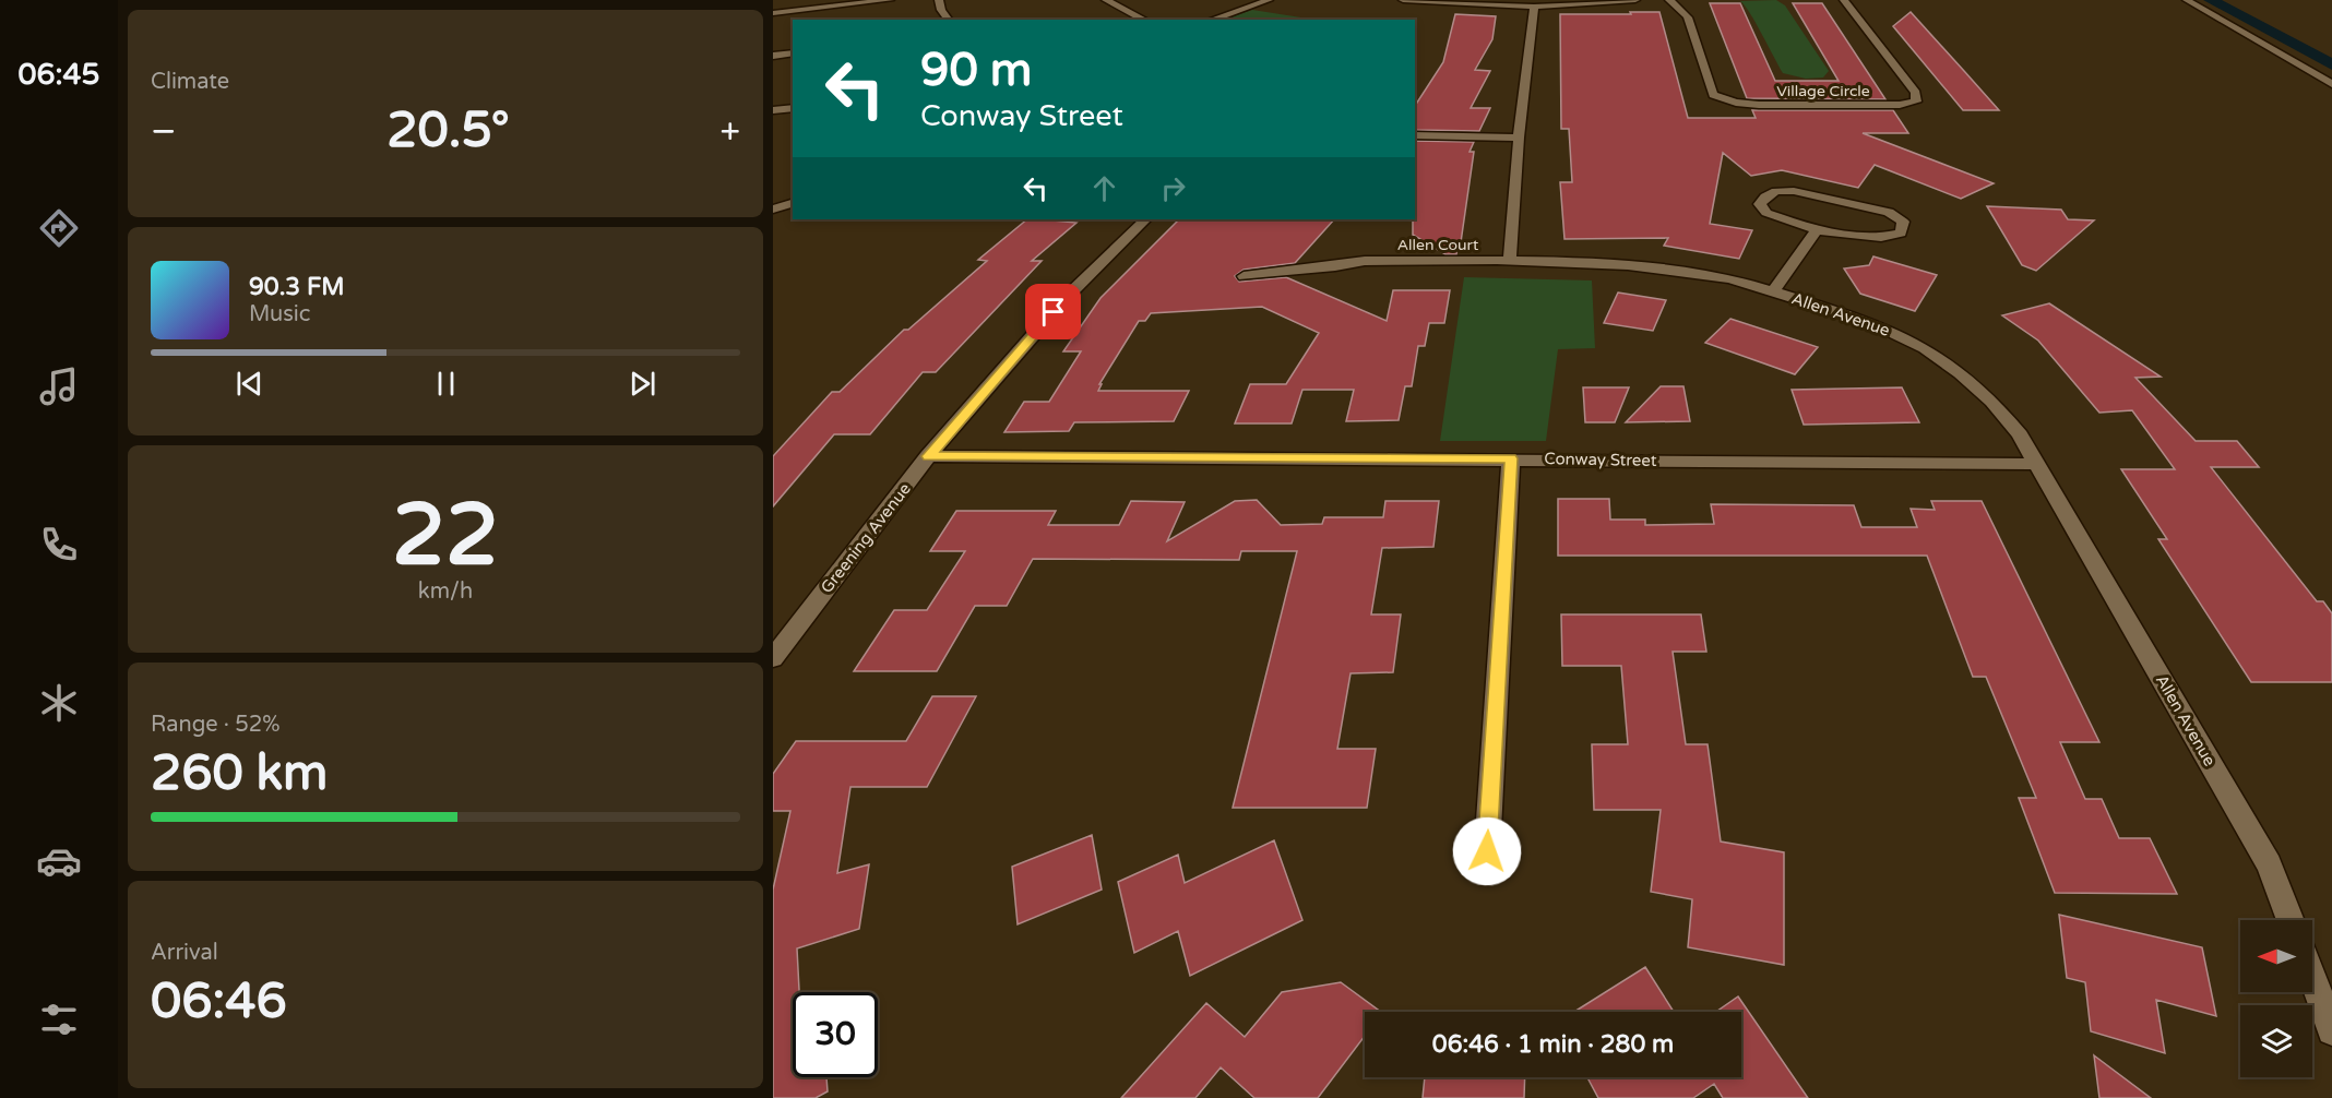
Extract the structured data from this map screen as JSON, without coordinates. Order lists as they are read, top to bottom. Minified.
{"streets":{"street":["Village Circle","Allen Court","Allen Avenue","Conway Street","Greening Avenue"]},"crossings":[["Allen Court","Allen Avenue"],["Allen Avenue","Conway Street"],["Conway Street","Greening Avenue"]],"north":"left","page":{"tabs":"06:45","tile":["Climate",["22","km/h"],["Range · 52%","260 km"],["Arrival","06:46"]],"turn":["90 m","Conway Street"],"heat":["−","20.5°","+"],"song":["90.3 FM","Music"],"limit":"30","trip":"06:46 · 1 min · 280 m"}}
